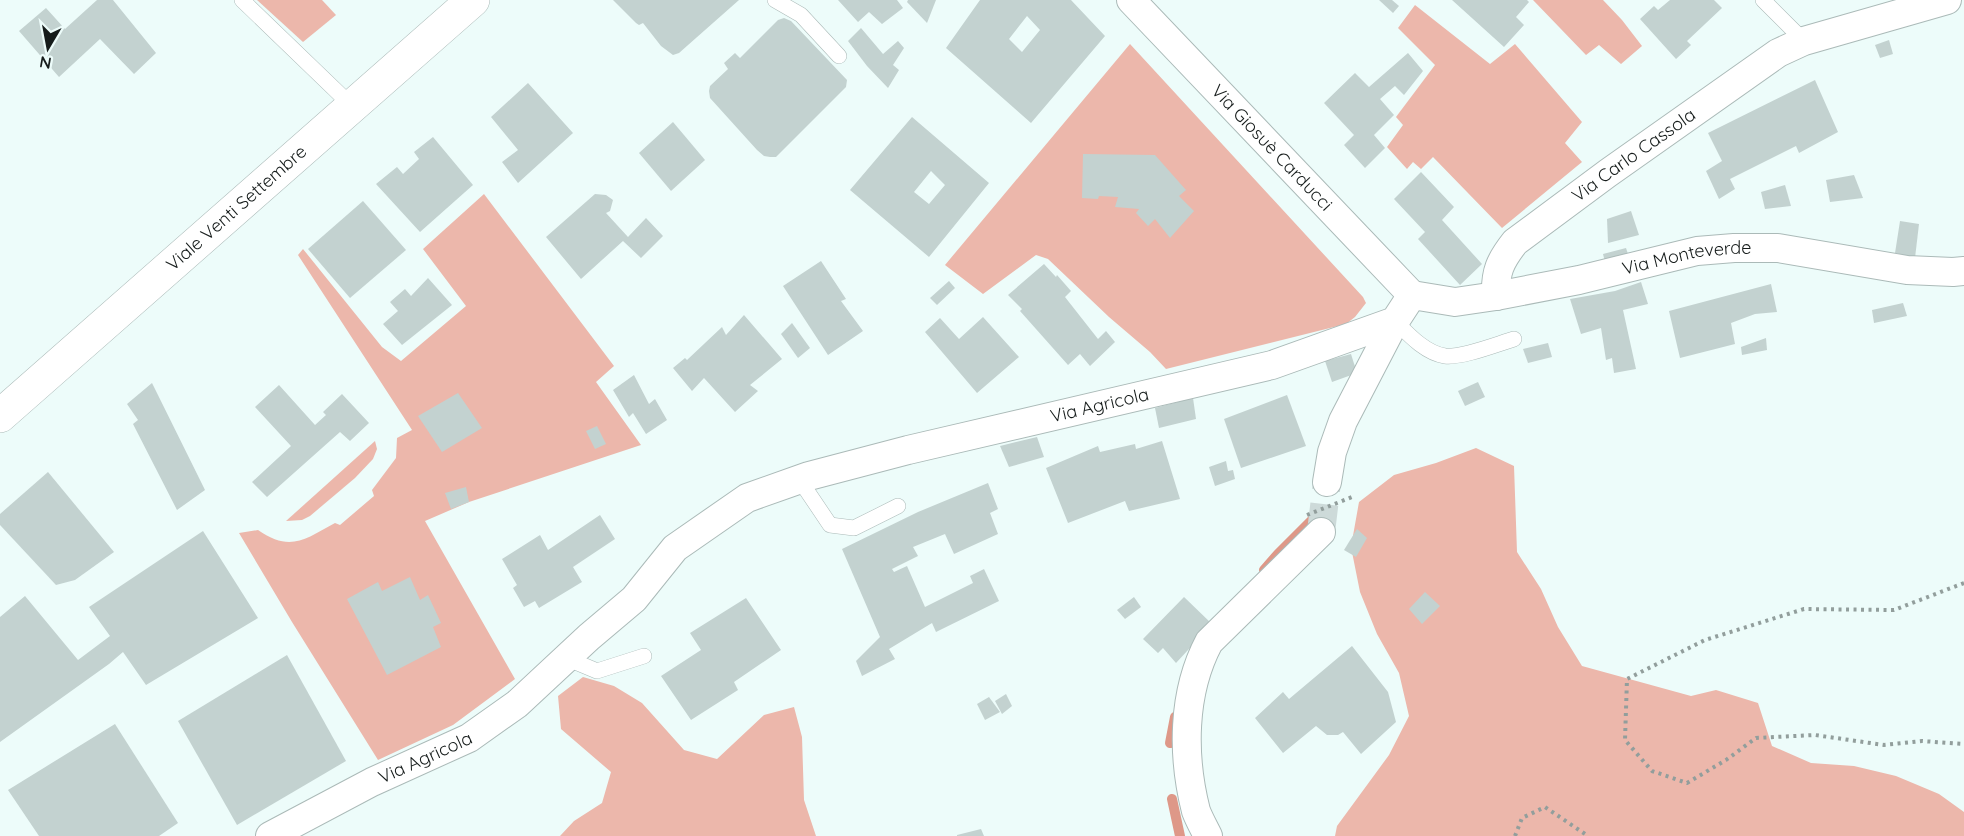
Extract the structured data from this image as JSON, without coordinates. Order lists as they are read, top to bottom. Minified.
{"streets":{"main road":["Viale Venti Settembre"],"street":["Via Giosuè Carducci","Via Carlo Cassola","Via Monteverde","Via Agricola"]},"crossings":[["Via Giosuè Carducci","Via Monteverde"],["Via Carlo Cassola","Via Monteverde"]],"north":"bottom"}
